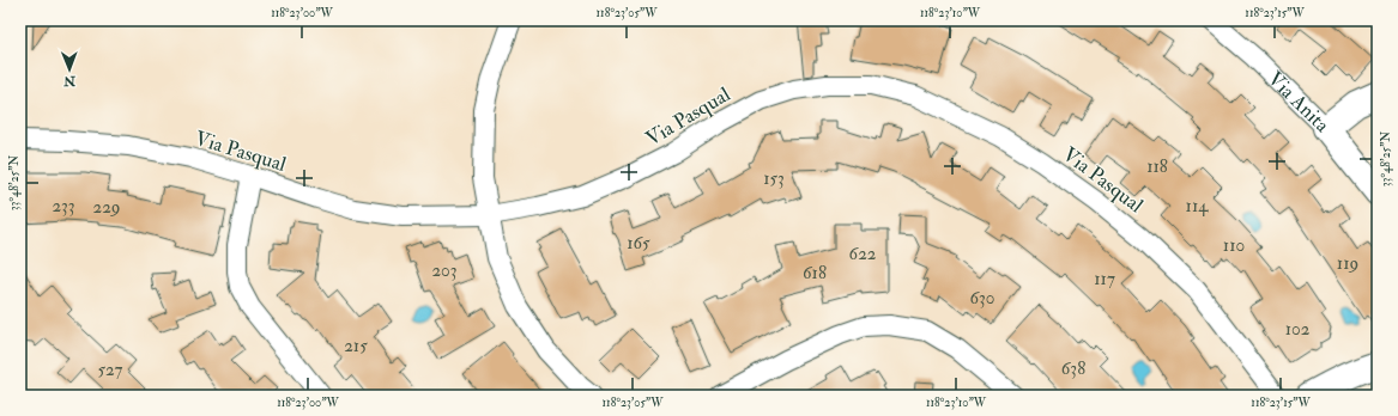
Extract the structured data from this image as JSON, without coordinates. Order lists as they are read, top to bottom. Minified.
{"streets":{"street":["Via Anita","Via Pasqual"]},"house_numbers":["118","153","233","114","229","165","110","622","119","203","618","117","630","102","215","638","527"],"north":"bottom","coordinates":["118°23'00\"W","118°23'05\"W","118°23'10\"W","118°23'15\"W","33°48'25\"N"]}
